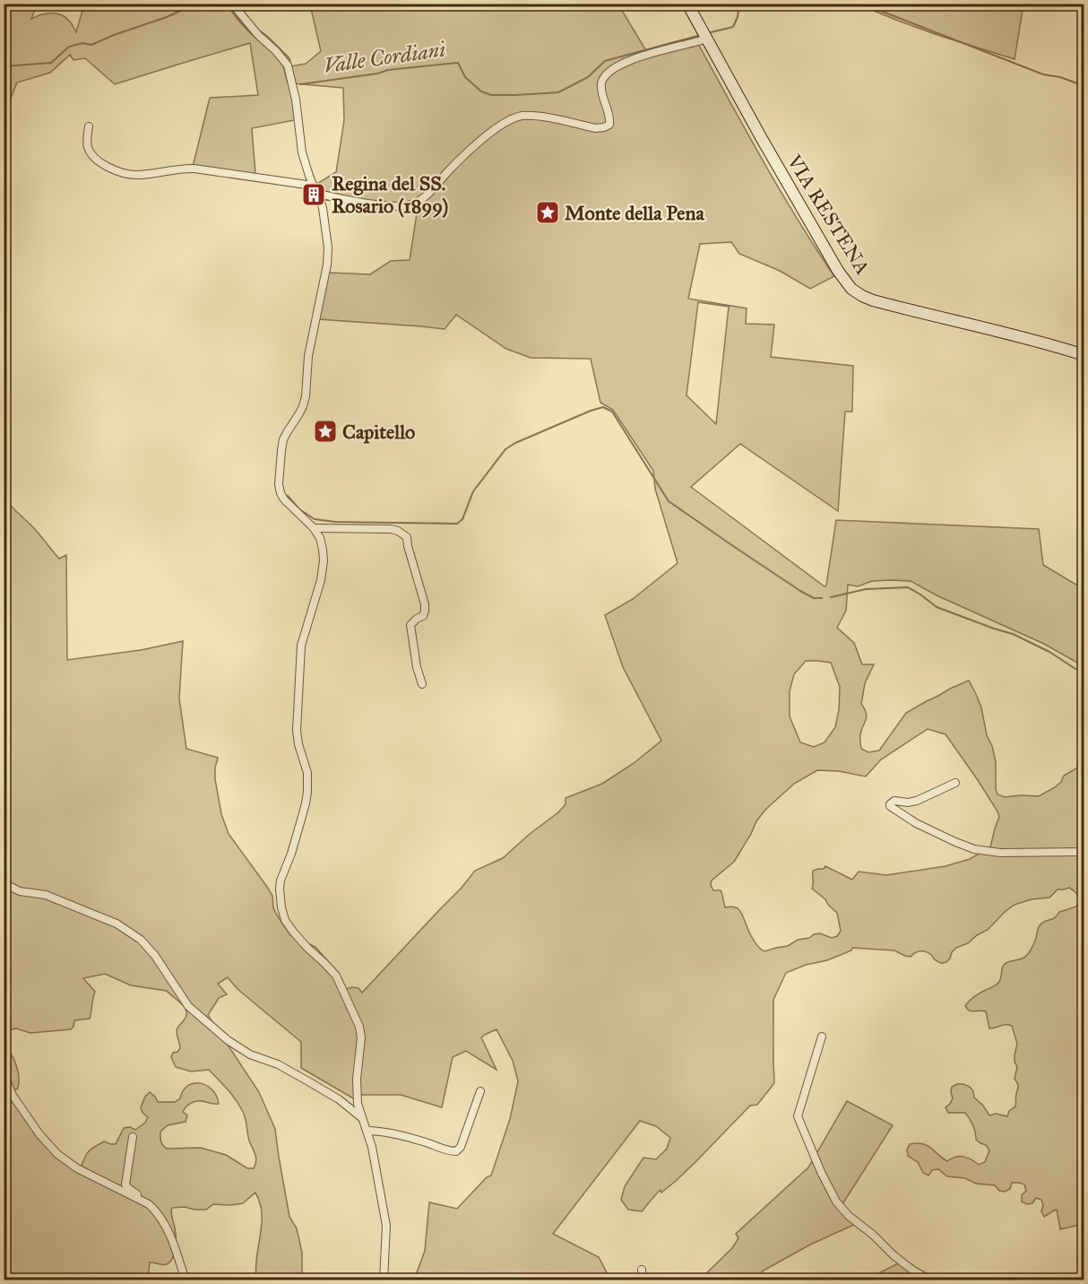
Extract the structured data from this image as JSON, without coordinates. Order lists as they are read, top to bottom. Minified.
{"streets":{"street":["VIA RESTENA"]},"water":["Valle Cordiani"],"places":{"building":["Regina del SS. Rosario (1899)"],"place":["Monte della Pena","Capitello"]}}
